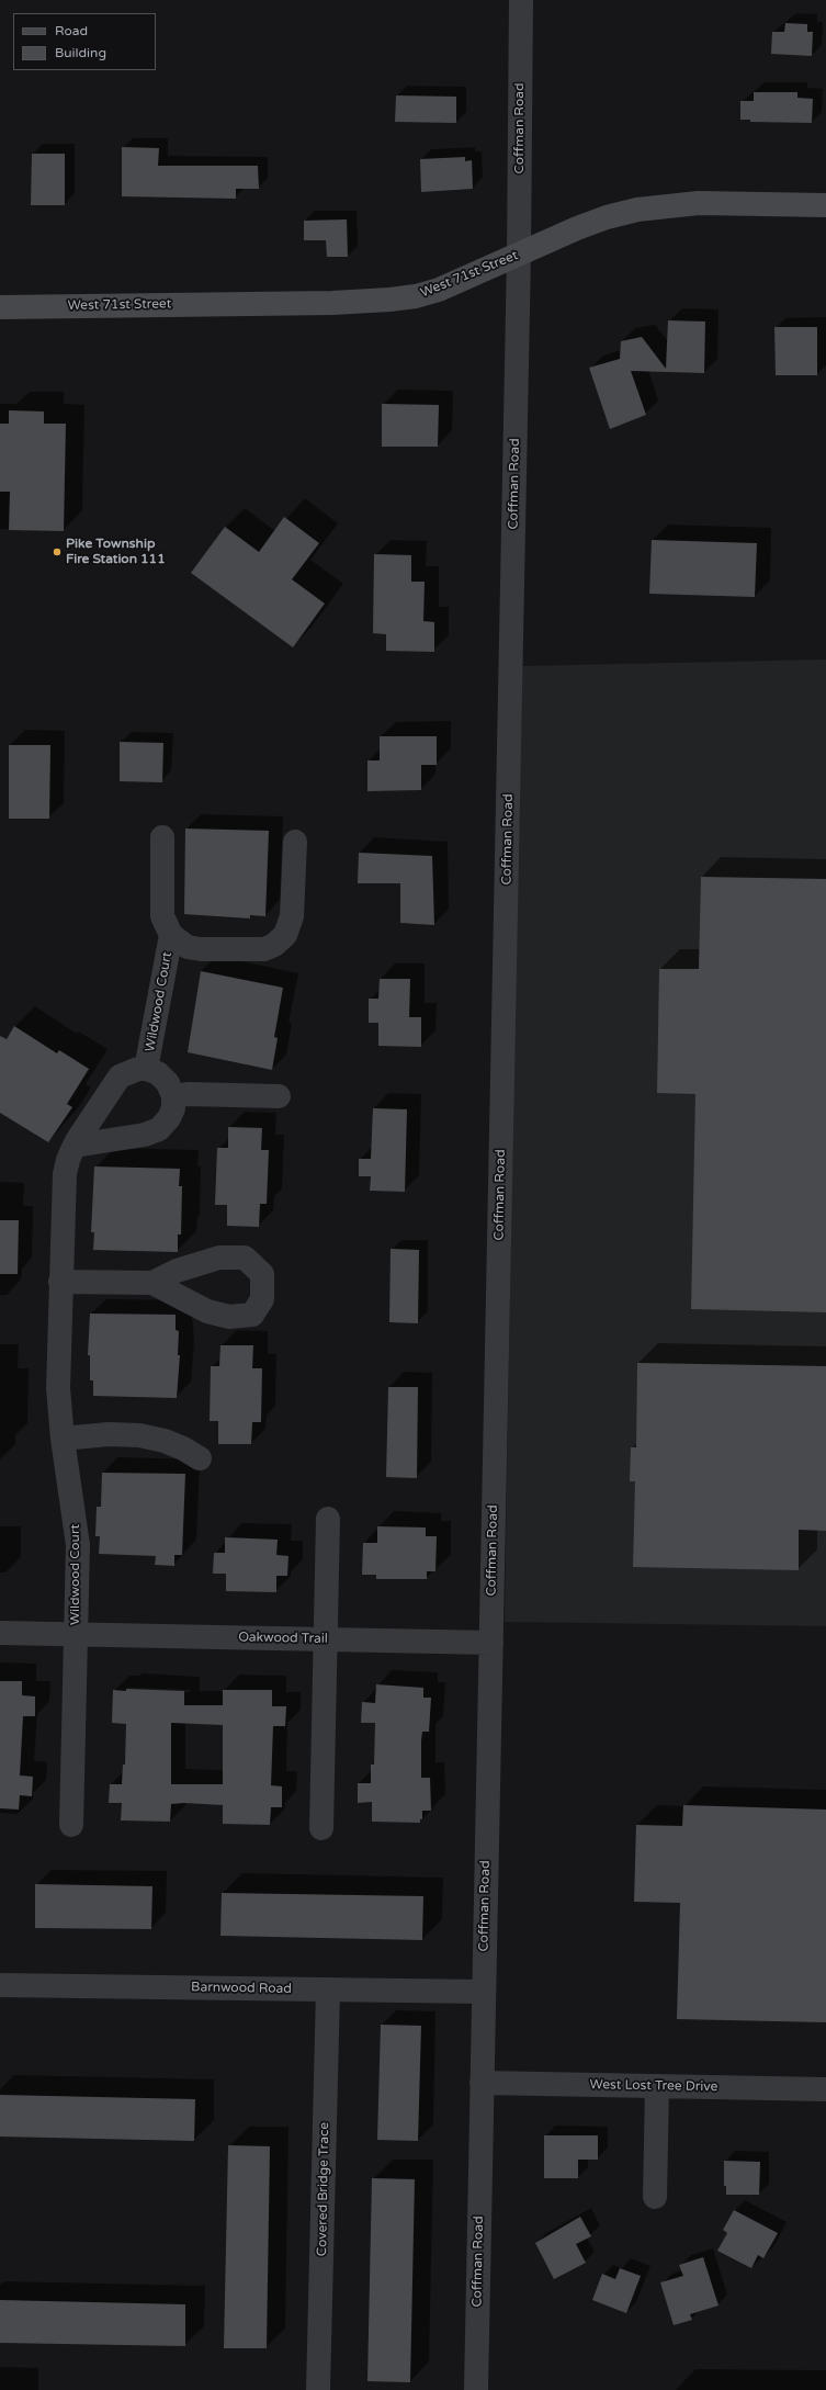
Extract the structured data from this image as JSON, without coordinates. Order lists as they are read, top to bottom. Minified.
{"streets":{"main road":["West 71st Street"],"street":["Coffman Road","Wildwood Court","Oakwood Trail","Barnwood Road","West Lost Tree Drive","Covered Bridge Trace"]},"crossings":[["Coffman Road","West 71st Street"],["Coffman Road","Oakwood Trail"],["Coffman Road","Barnwood Road"],["Coffman Road","West Lost Tree Drive"],["Wildwood Court","Oakwood Trail"],["Barnwood Road","Covered Bridge Trace"]],"places":["Pike Township Fire Station 111"],"legend":["Road","Building"]}
